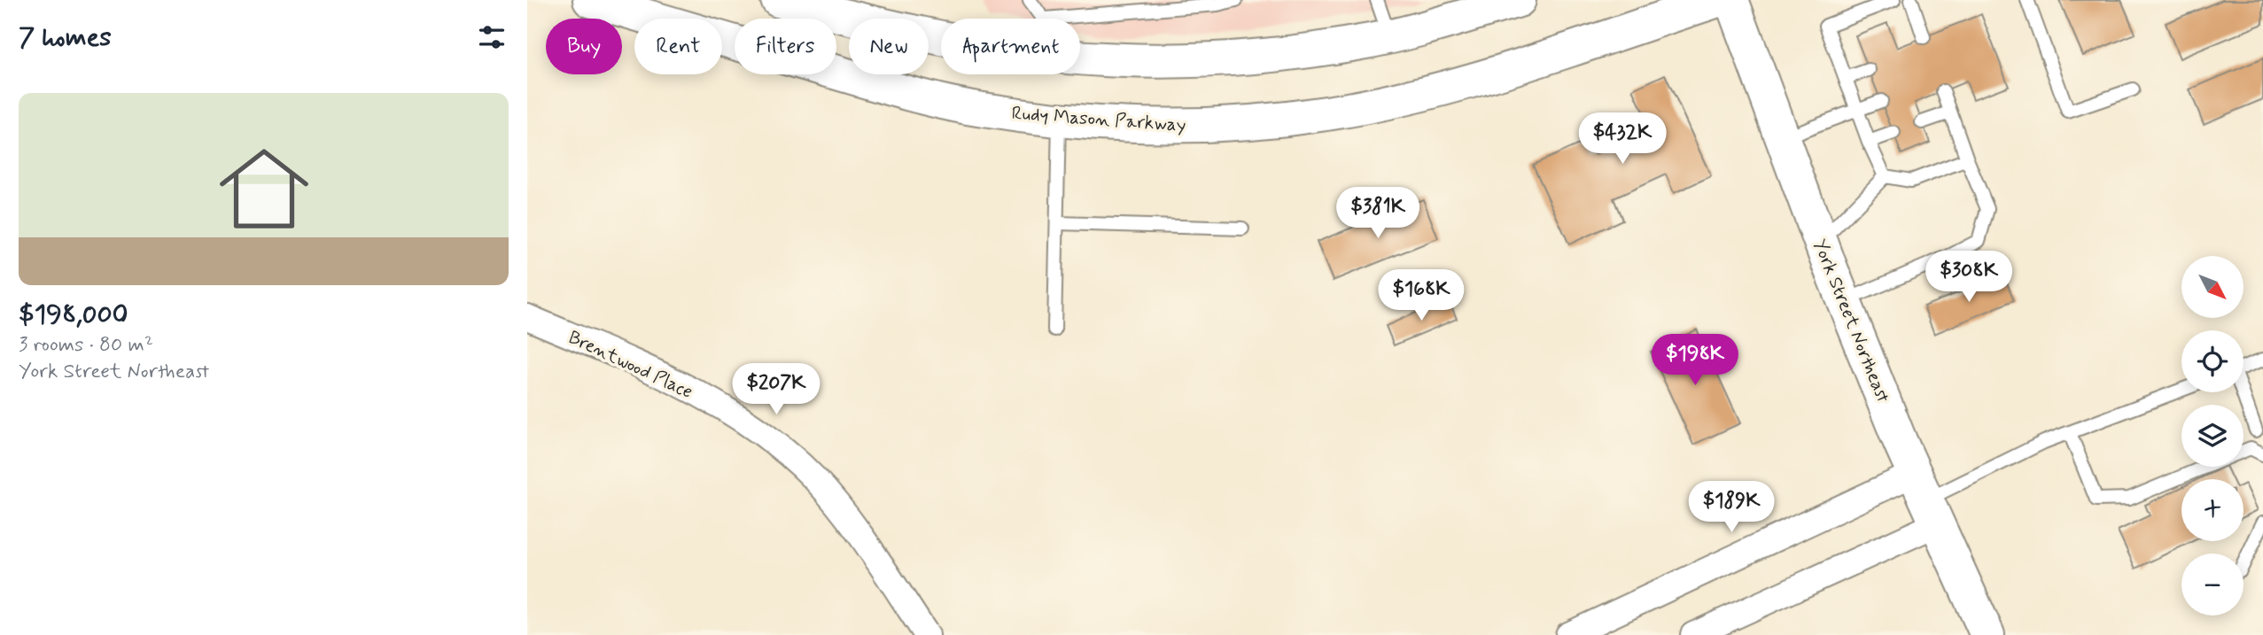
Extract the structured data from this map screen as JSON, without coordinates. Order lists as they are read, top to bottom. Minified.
{"streets":{"main road":["Rudy Mason Parkway","York Street Northeast"],"street":["Brentwood Place"]},"north":"bottom right","page":{"heading":"7 homes","chip":["Buy","Rent","Filters","New","Apartment"],"list":[{"name":"$198,000","note":"3 rooms · 80 m² · York Street Northeast"}],"price":["$432K","$381K","$308K","$168K","$198K","$207K","$189K"],"map_buttons":["+","−"]}}
